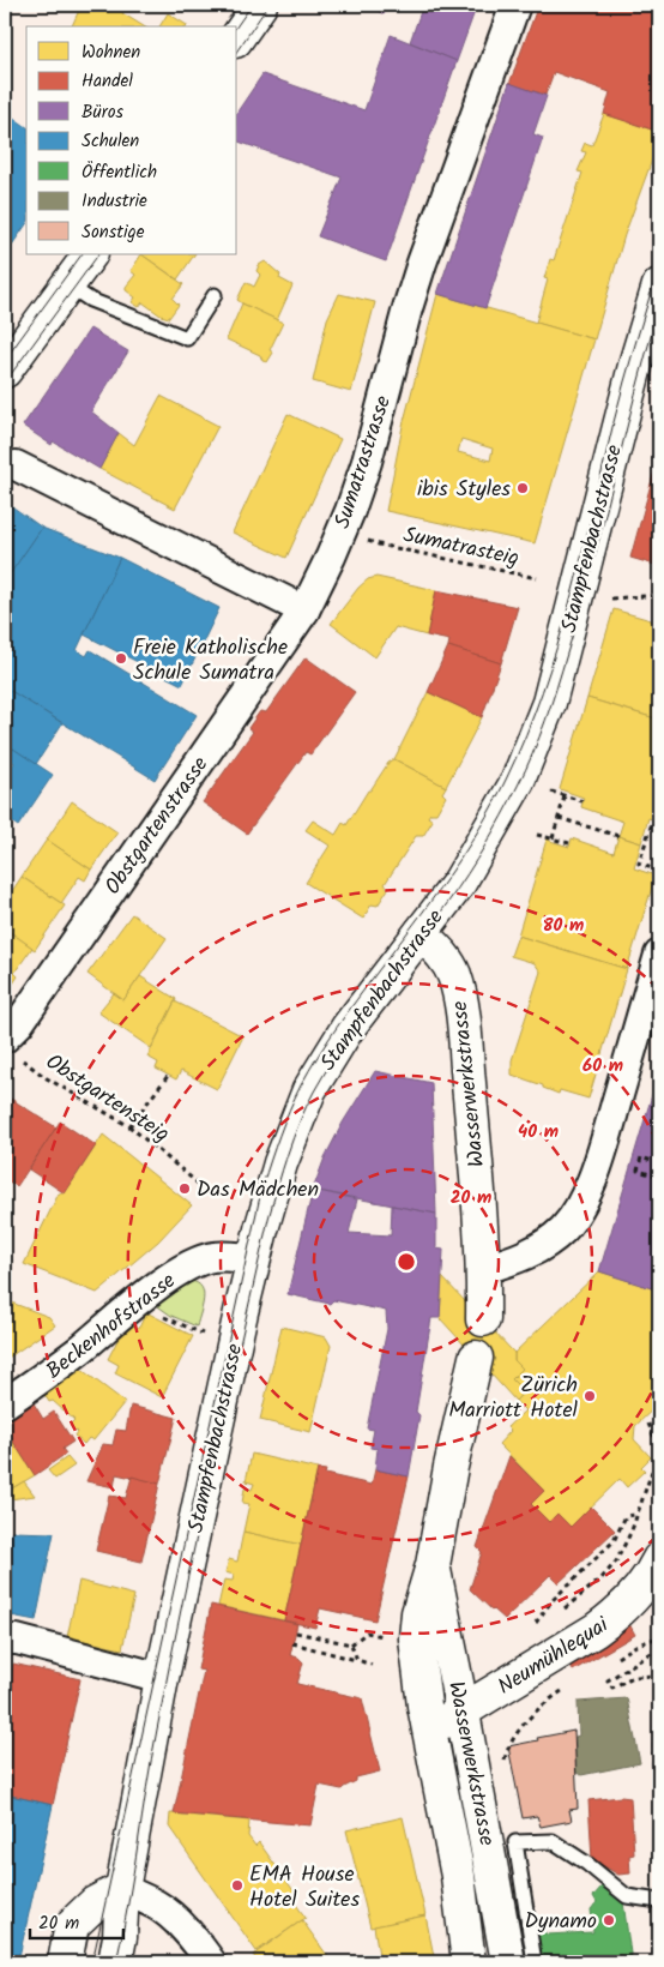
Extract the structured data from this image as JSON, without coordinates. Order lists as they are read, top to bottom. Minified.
{"streets":{"street":["Sumatrastrasse","Stampfenbachstrasse","Obstgartenstrasse","Wasserwerkstrasse","Beckenhofstrasse","Neumühlequai"],"path":["Sumatrasteig","Obstgartensteig"]},"crossings":[["Sumatrastrasse","Obstgartenstrasse"],["Stampfenbachstrasse","Wasserwerkstrasse"],["Stampfenbachstrasse","Beckenhofstrasse"],["Wasserwerkstrasse","Neumühlequai"]],"places":["ibis Styles","Freie Katholische Schule Sumatra","Das Mädchen","Zürich Marriott Hotel","EMA House Hotel Suites","Dynamo"],"legend":["Wohnen","Handel","Büros","Schulen","Öffentlich","Industrie","Sonstige"],"scale_bar":"20 m","rings":["80 m","60 m","40 m","20 m"]}
